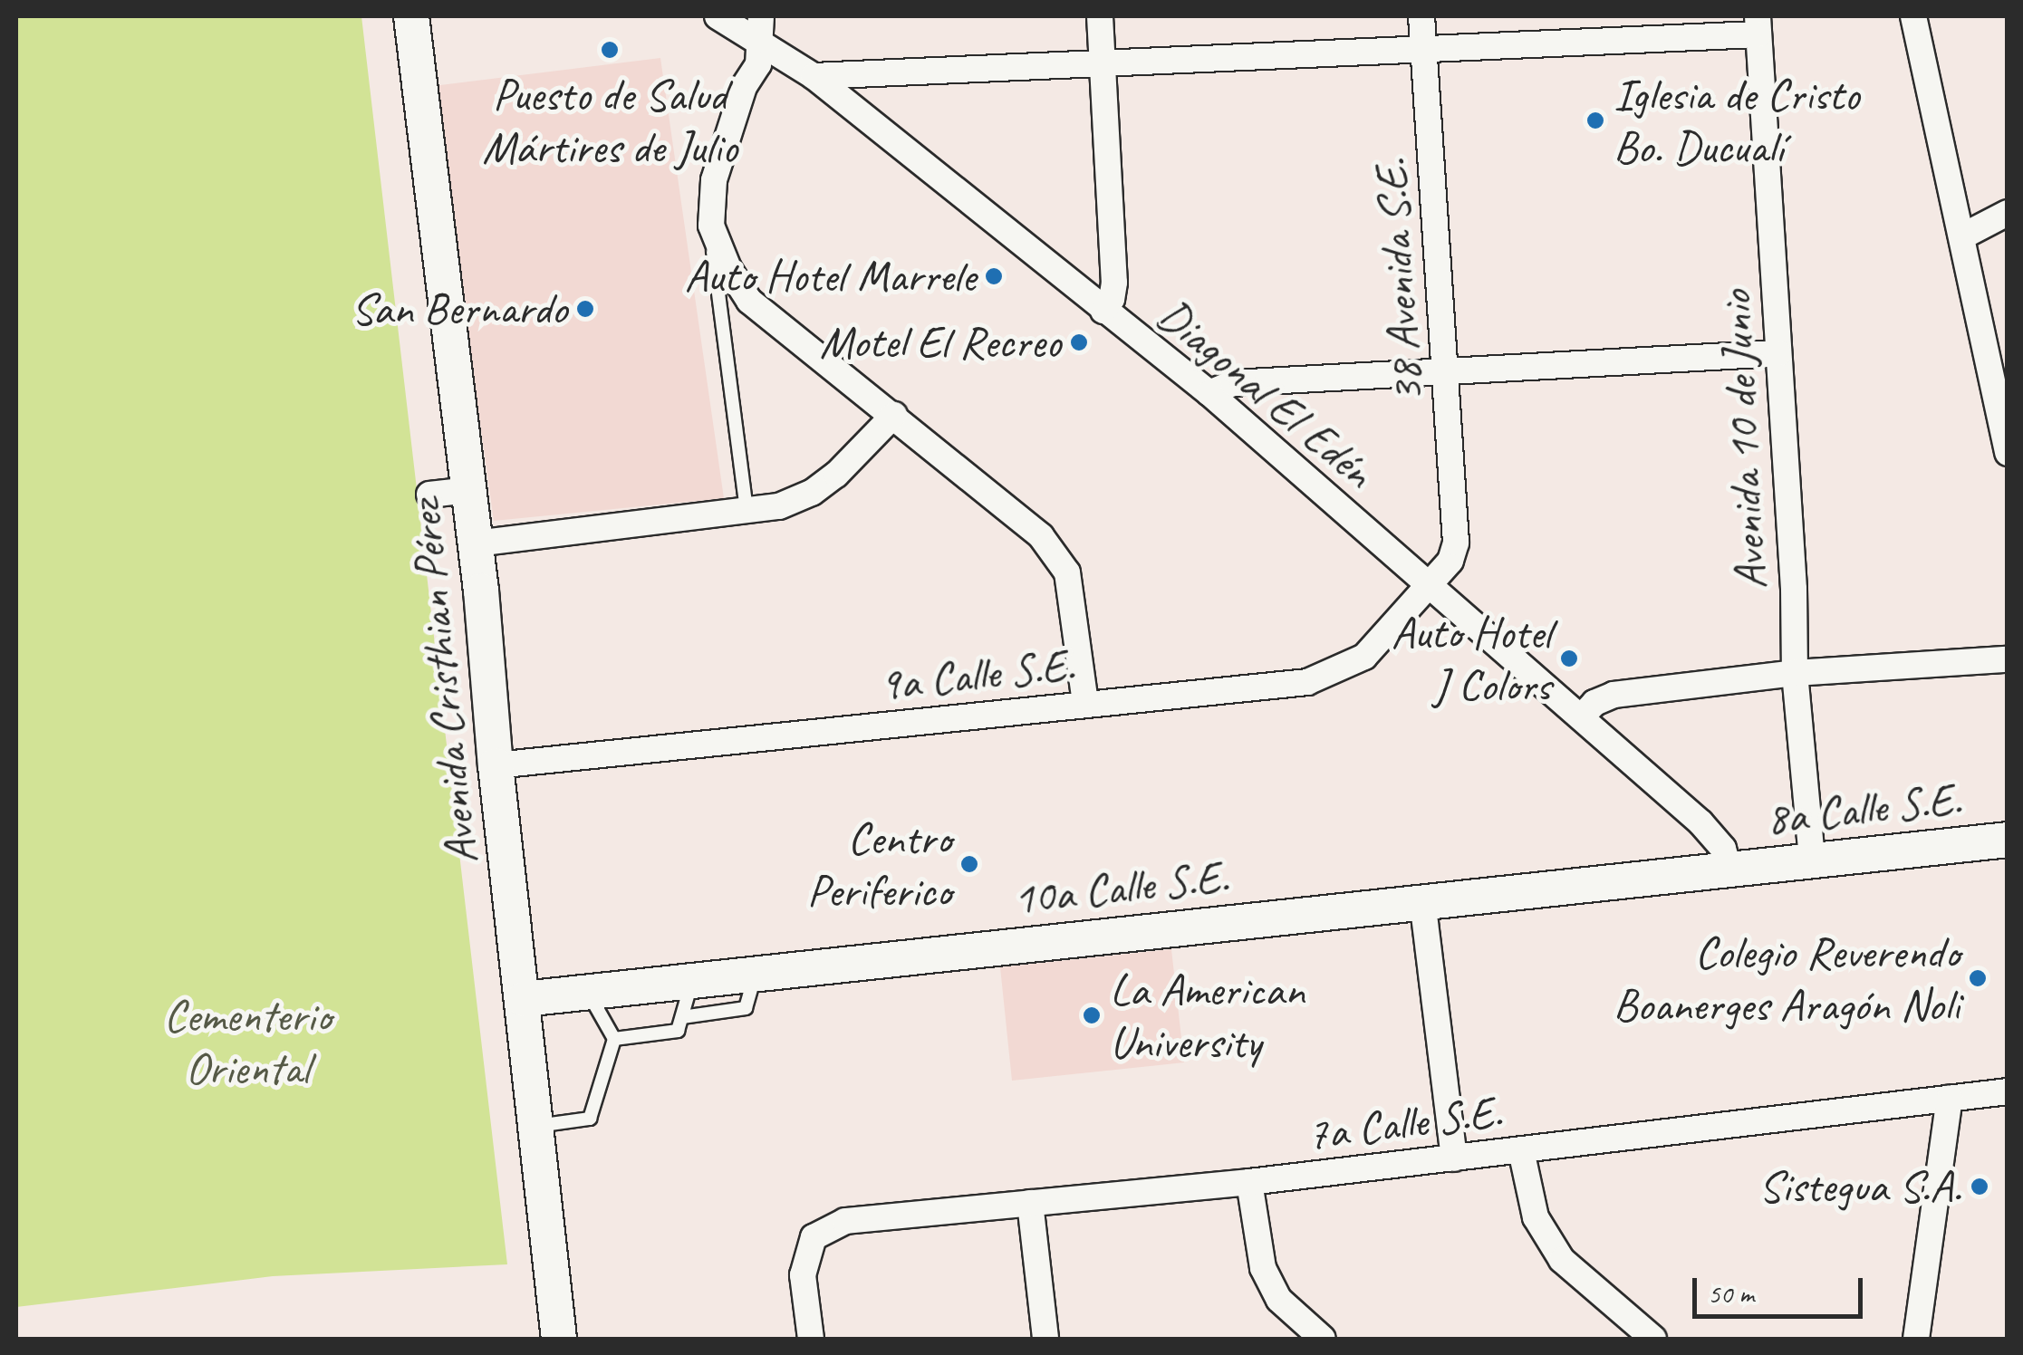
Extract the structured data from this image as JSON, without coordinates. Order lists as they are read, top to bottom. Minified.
{"streets":{"street":["38 Avenida S.E.","Diagonal El Edén","Avenida 10 de Junio","9a Calle S.E.","Avenida Cristhian Pérez","8a Calle S.E.","10a Calle S.E.","7a Calle S.E."]},"crossings":[["38 Avenida S.E.","Diagonal El Edén"],["38 Avenida S.E.","9a Calle S.E."],["Diagonal El Edén","9a Calle S.E."],["Diagonal El Edén","8a Calle S.E."],["Diagonal El Edén","10a Calle S.E."],["Avenida 10 de Junio","8a Calle S.E."],["9a Calle S.E.","Avenida Cristhian Pérez"],["Avenida Cristhian Pérez","10a Calle S.E."],["8a Calle S.E.","10a Calle S.E."]],"parks":["Cementerio Oriental"],"places":["Puesto de Salud Mártires de Julio","Iglesia de Cristo Bo. Ducualí","Auto Hotel Marrele","San Bernardo","Motel El Recreo","Auto Hotel J Colors","Centro Periferico","Colegio Reverendo Boanerges Aragón Noli","La American University","Sistegua S.A."],"scale_bar":"50 m"}
